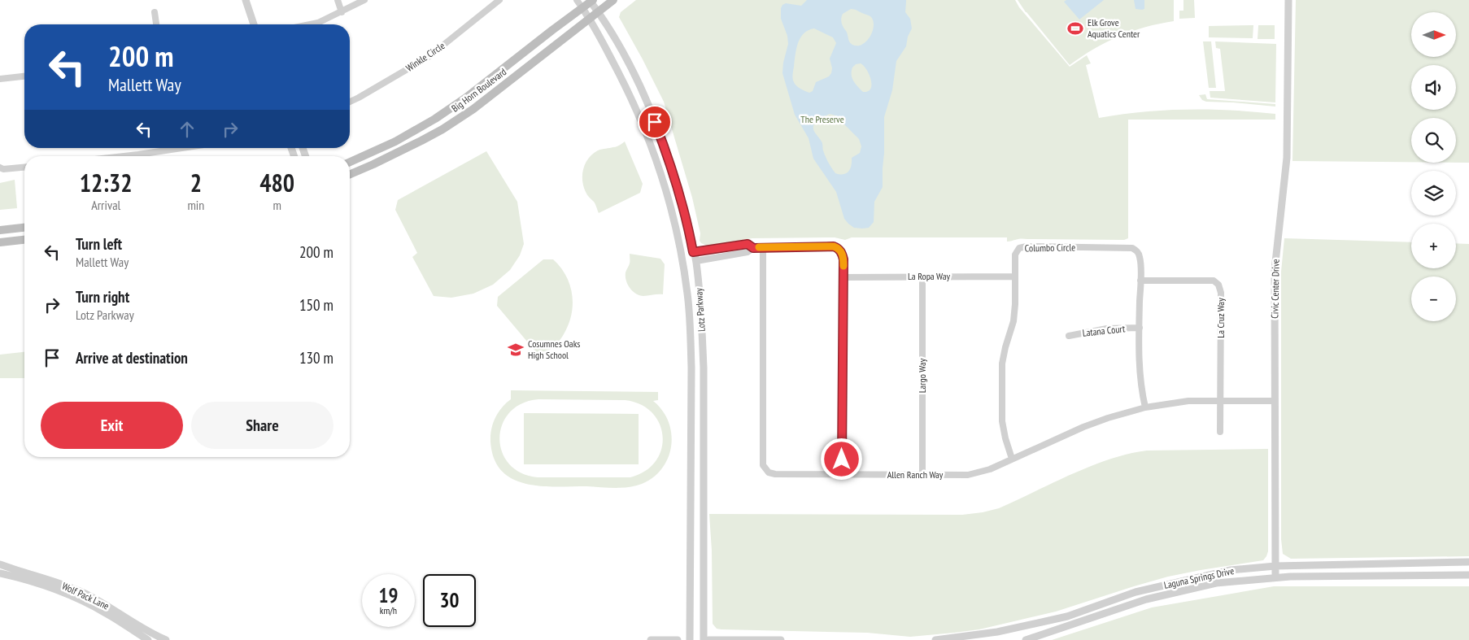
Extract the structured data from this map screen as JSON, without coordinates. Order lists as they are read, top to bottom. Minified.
{"streets":{"main road":["Big Horn Boulevard"],"street":["Winkle Circle","Columbo Circle","La Ropa Way","Civic Center Drive","Lotz Parkway","La Cruz Way","Latana Court","Largo Way","Allen Ranch Way","Laguna Springs Drive","Wolf Pack Lane"]},"crossings":[["Big Horn Boulevard","Lotz Parkway"],["Columbo Circle","La Ropa Way"],["Columbo Circle","La Cruz Way"],["Columbo Circle","Latana Court"],["Columbo Circle","Allen Ranch Way"],["La Ropa Way","Largo Way"],["Civic Center Drive","Allen Ranch Way"],["Civic Center Drive","Laguna Springs Drive"],["La Cruz Way","Allen Ranch Way"],["Largo Way","Allen Ranch Way"]],"parks":["The Preserve"],"places":{"sports":["Elk Grove Aquatics Center"],"school or university":["Cosumnes Oaks High School"]},"north":"right","page":{"map_buttons":["+","−"],"turn":["200 m","Mallett Way"],"eta":["12:32","Arrival","2","min","480","m"],"list":[{"name":"Turn left","note":"Mallett Way","value":"200 m"},{"name":"Turn right","note":"Lotz Parkway","value":"150 m"},{"name":"Arrive at destination","value":"130 m"}],"buttons":["Exit","Share"],"speed":"19 km/h","limit":"30"}}
